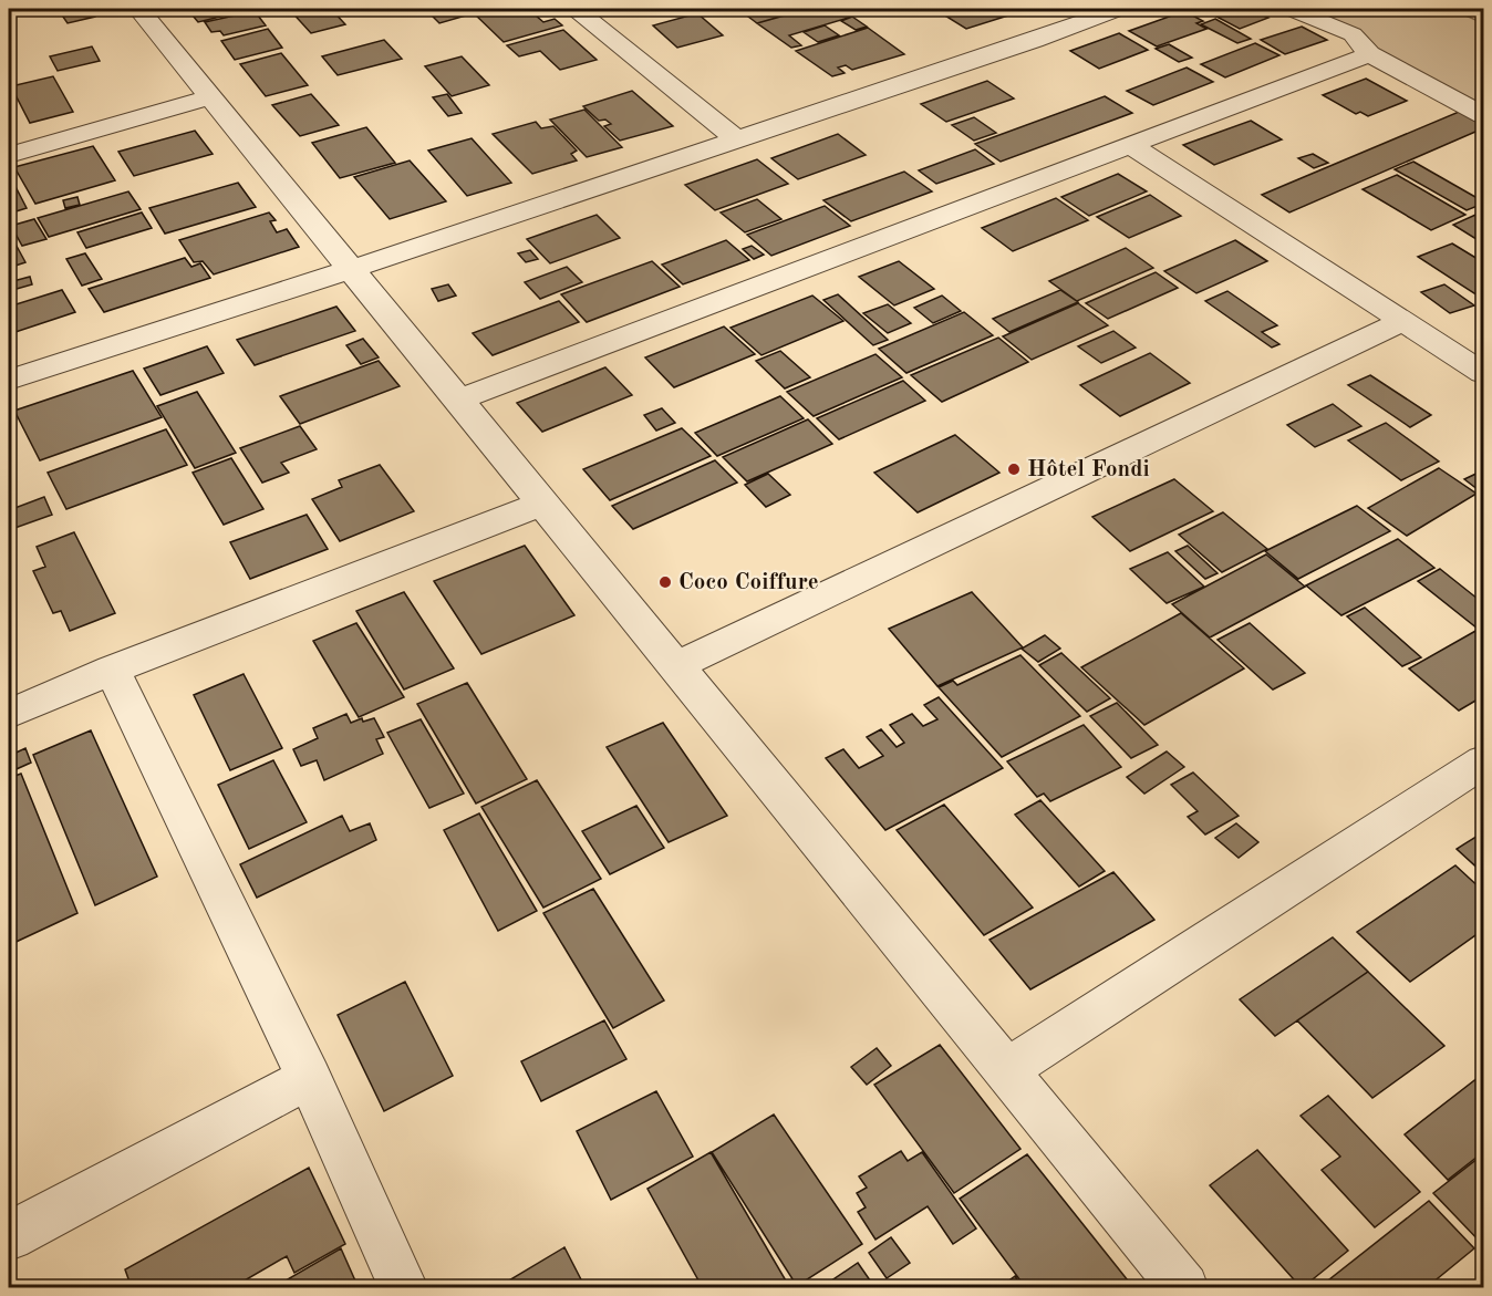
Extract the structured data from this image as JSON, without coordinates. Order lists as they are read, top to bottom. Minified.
{"places":["Hôtel Fondi","Coco Coiffure"]}
